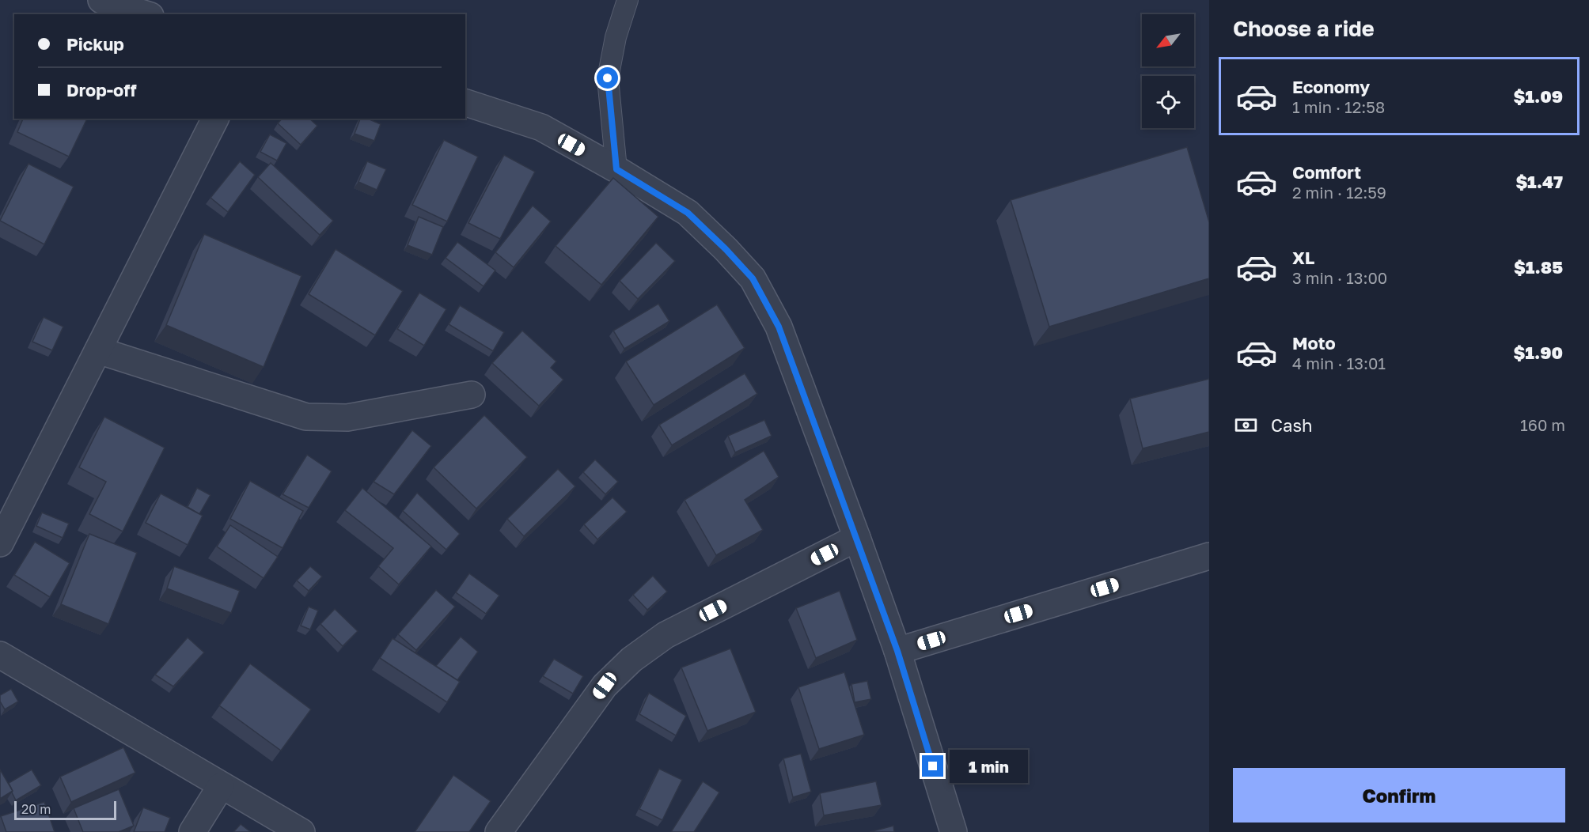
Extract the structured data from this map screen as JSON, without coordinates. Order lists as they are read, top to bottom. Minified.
{"scale_bar":"20 m","north":"bottom left","page":{"heading":"Choose a ride","banner":["Pickup","Drop-off"],"list":[{"name":"Economy","note":"1 min · 12:58","value":"$1.09"},{"name":"Comfort","note":"2 min · 12:59","value":"$1.47"},{"name":"XL","note":"3 min · 13:00","value":"$1.85"},{"name":"Moto","note":"4 min · 13:01","value":"$1.90"}],"pay":["Cash","160 m"],"bubble":"1 min","buttons":"Confirm","scale":"20 m"}}
